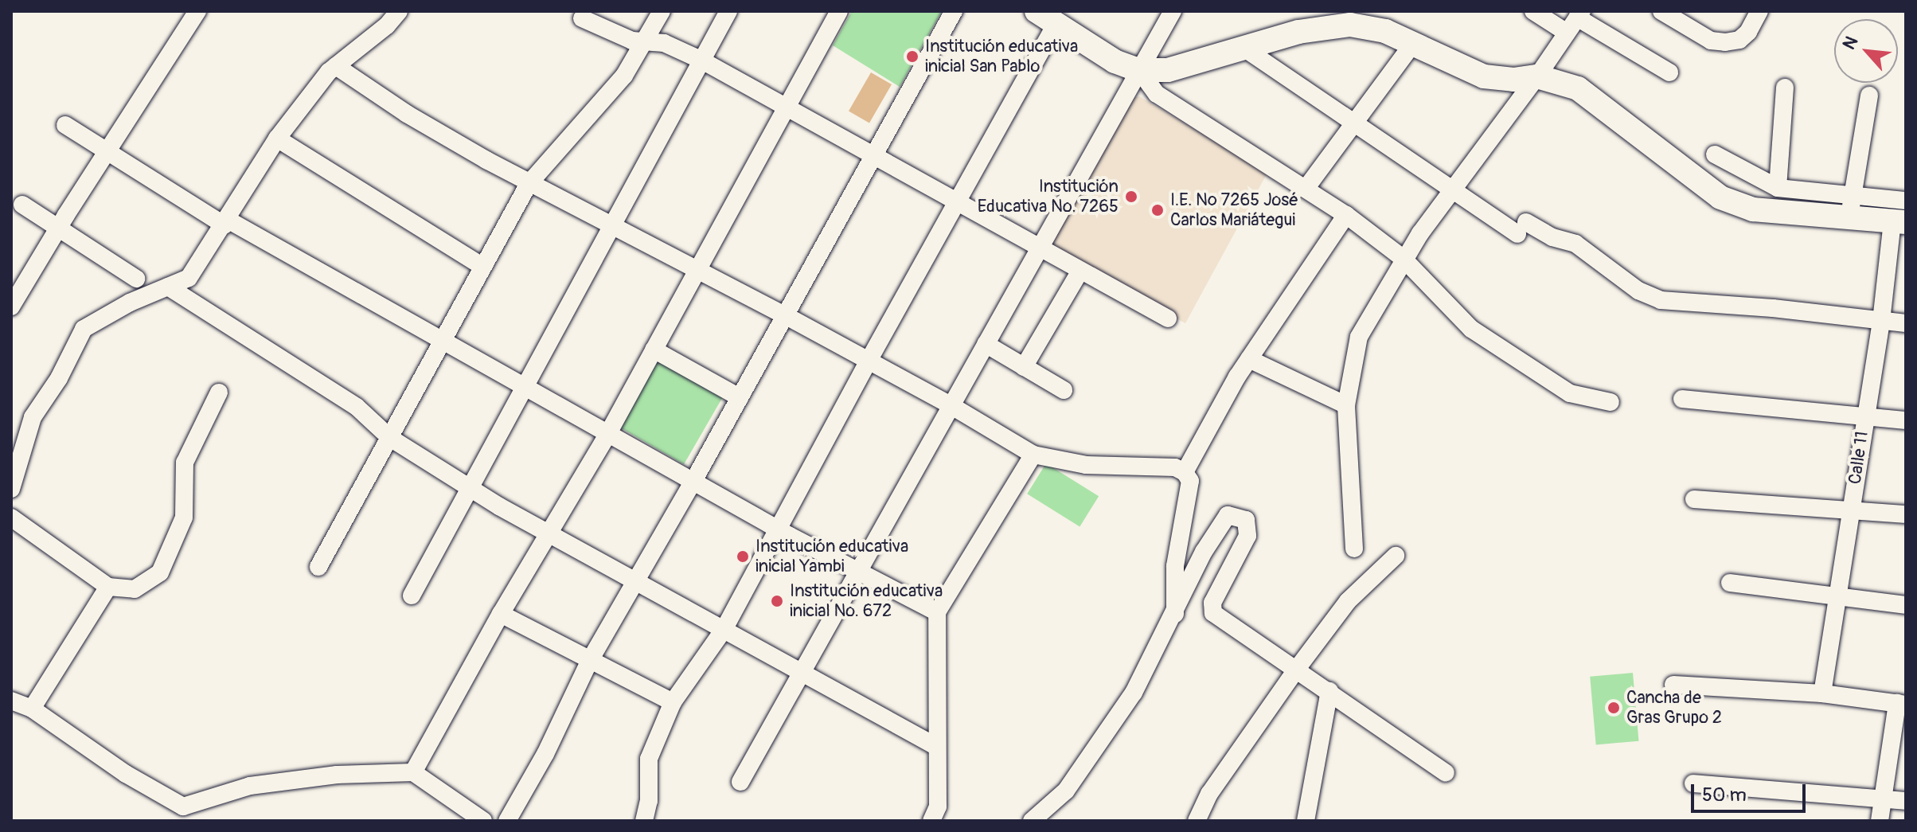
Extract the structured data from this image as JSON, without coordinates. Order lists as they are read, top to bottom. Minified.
{"streets":{"street":["Calle 11"]},"places":["Institución educativa inicial San Pablo","Institución Educativa No. 7265","I.E. Nº 7265 José Carlos Mariátegui","Institución educativa inicial Yambi","Institución educativa inicial No. 672","Cancha de Gras Grupo 2"],"scale_bar":"50 m","north":"top left"}
